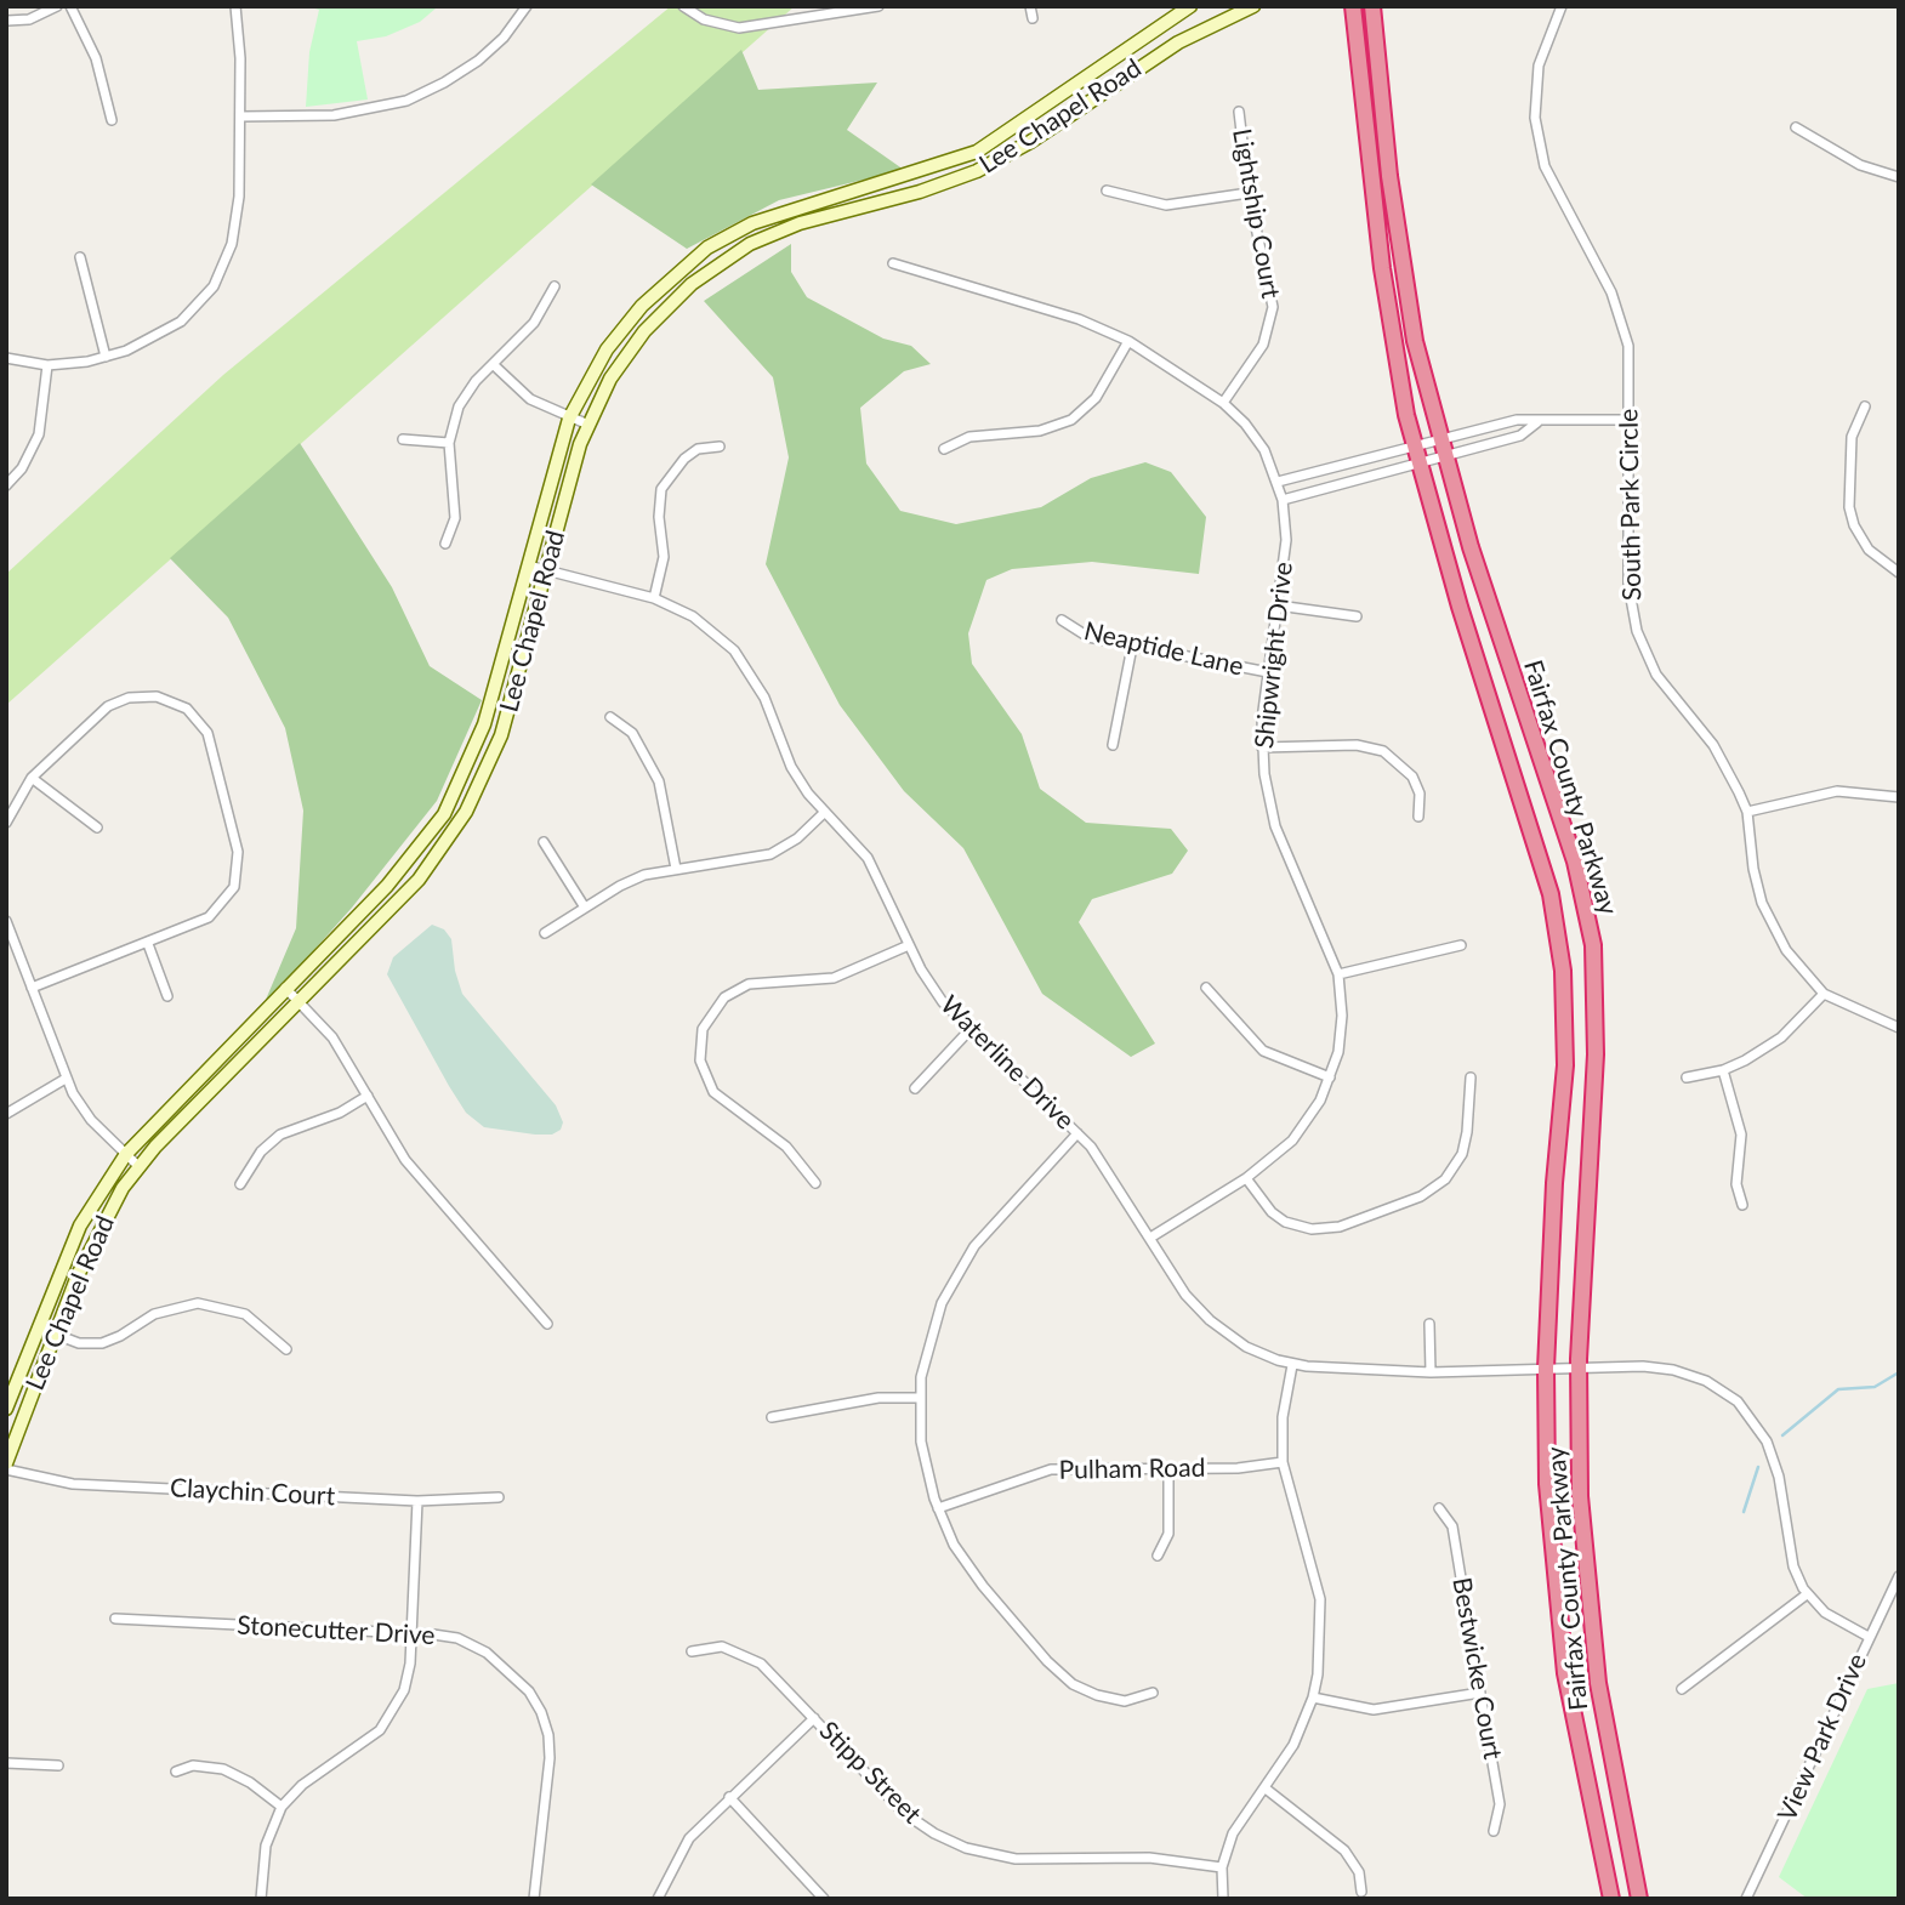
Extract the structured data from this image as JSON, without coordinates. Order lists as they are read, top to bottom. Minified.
{"streets":{"highway":["Fairfax County Parkway"],"main road":["Lee Chapel Road"],"street":["Lightship Court","South Park Circle","Neaptide Lane","Shipwright Drive","Waterline Drive","Pulham Road","Claychin Court","Stonecutter Drive","Bestwicke Court","View Park Drive","Stipp Street"]},"crossings":[["Lee Chapel Road","Waterline Drive"],["Lee Chapel Road","Claychin Court"],["Lightship Court","Shipwright Drive"],["Neaptide Lane","Shipwright Drive"],["Shipwright Drive","Waterline Drive"],["Fairfax County Parkway","Waterline Drive"]]}
